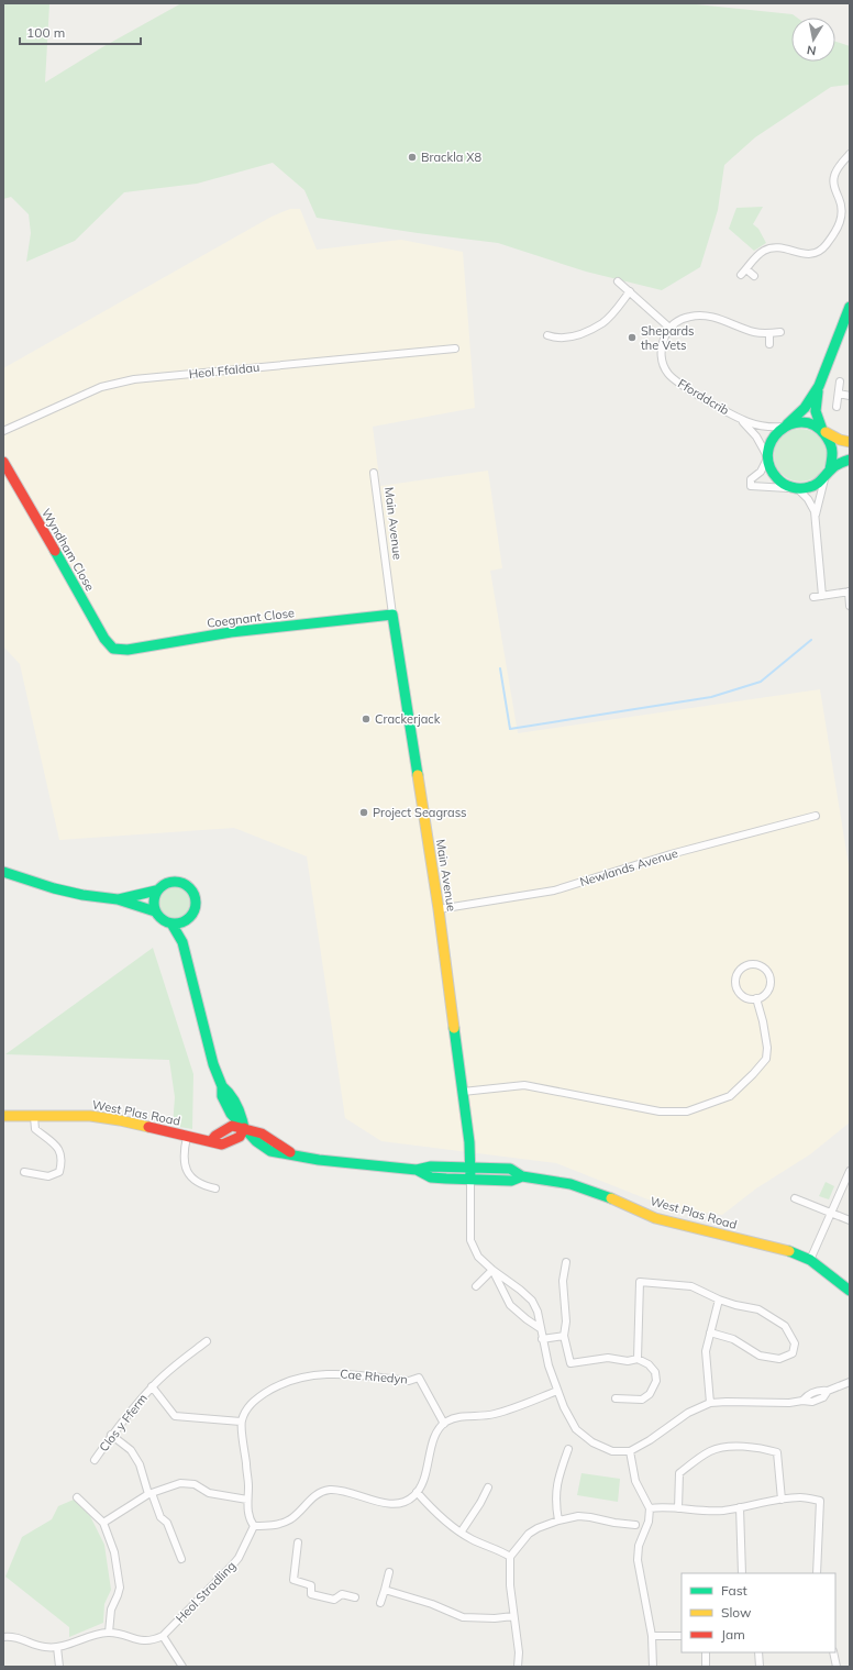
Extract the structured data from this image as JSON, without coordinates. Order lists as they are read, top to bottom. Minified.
{"streets":{"street":["Heol Ffaldau","Fforddcrib","Main Avenue","Wyndham Close","Coegnant Close","Newlands Avenue","West Plas Road","Cae Rhedyn","Clos y Fferm","Heol Stradling"]},"crossings":[["Main Avenue","Coegnant Close"],["Main Avenue","Newlands Avenue"],["Main Avenue","West Plas Road"],["Wyndham Close","Coegnant Close"],["Cae Rhedyn","Clos y Fferm"]],"places":["Brackla X8","Shepards the Vets","Crackerjack","Project Seagrass"],"legend":["Fast","Slow","Jam"],"scale_bar":"100 m","north":"bottom"}
